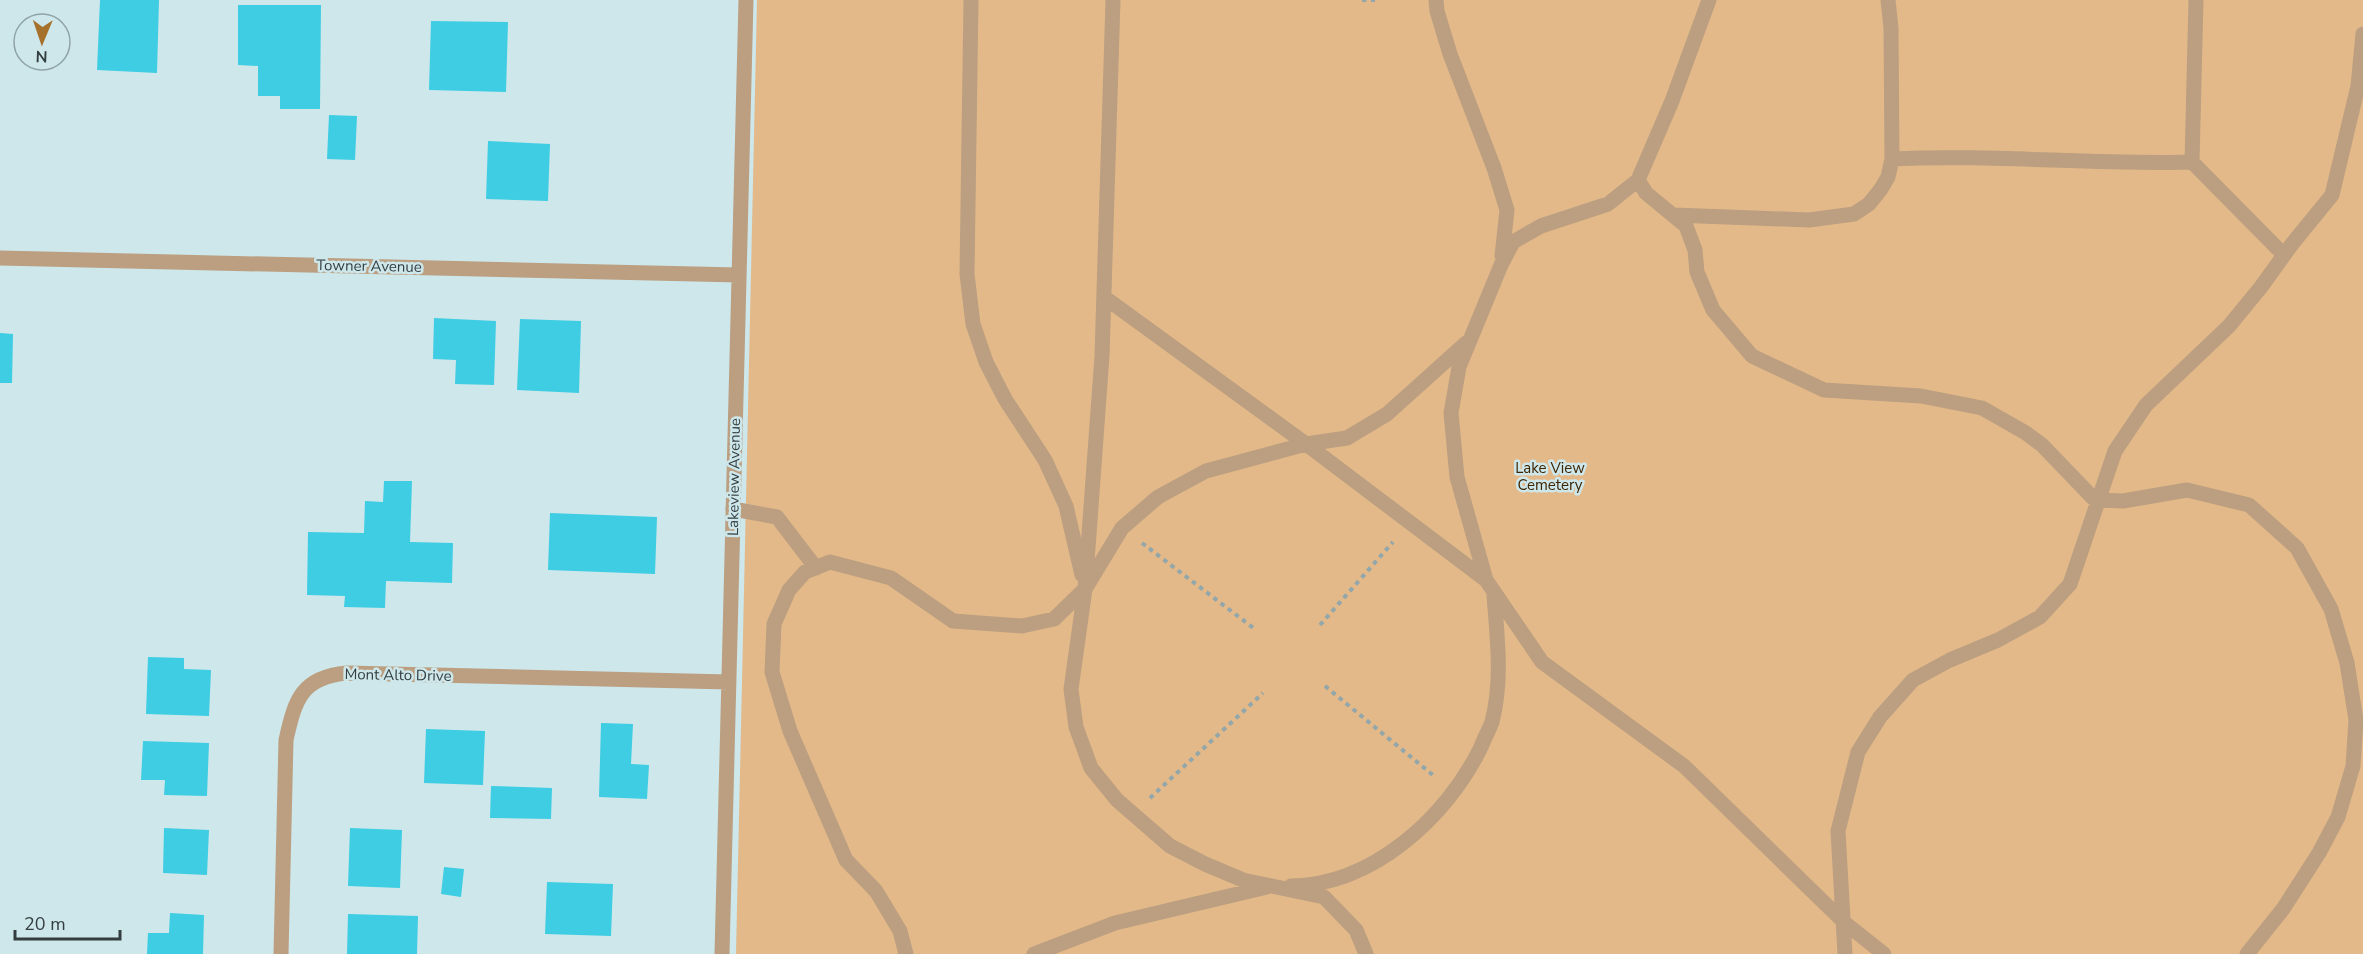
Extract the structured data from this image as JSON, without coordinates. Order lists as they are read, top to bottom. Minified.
{"streets":{"street":["Towner Avenue","Lakeview Avenue","Mont Alto Drive"]},"crossings":[["Towner Avenue","Lakeview Avenue"],["Lakeview Avenue","Mont Alto Drive"]],"parks":["Lake View Cemetery"],"scale_bar":"20 m","north":"bottom"}
